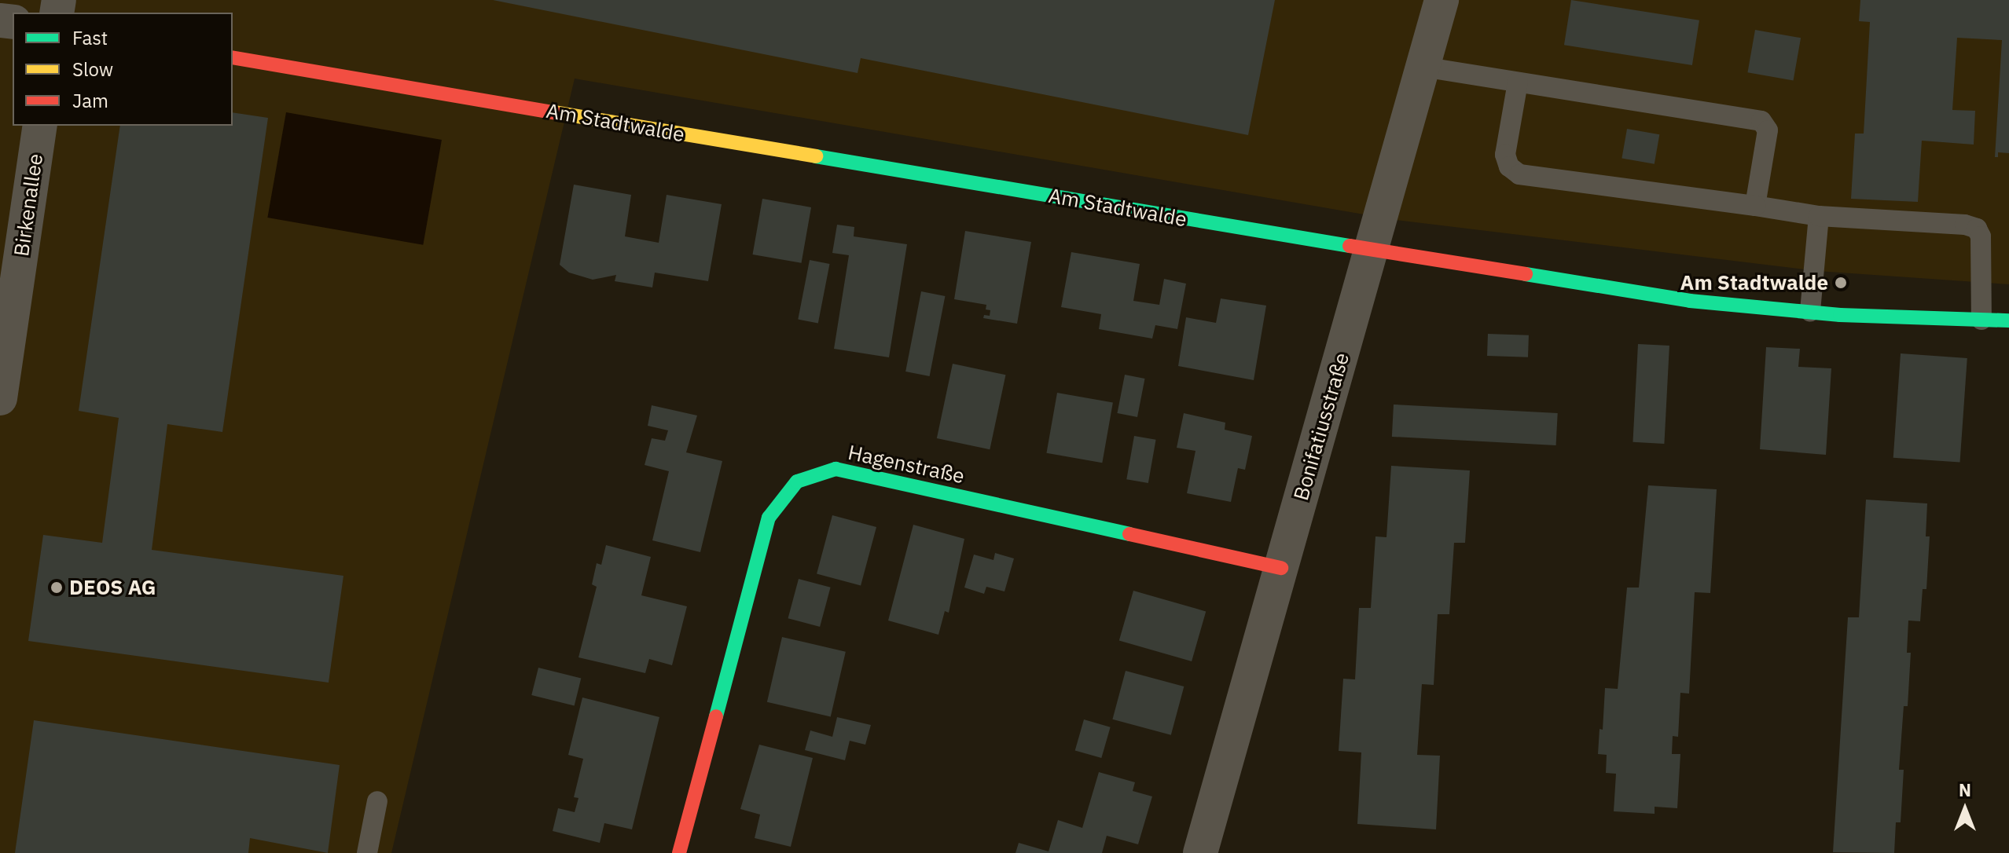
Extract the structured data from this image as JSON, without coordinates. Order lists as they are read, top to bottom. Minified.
{"streets":{"street":["Am Stadtwalde","Birkenallee","Bonifatiusstraße","Hagenstraße"]},"crossings":[["Am Stadtwalde","Bonifatiusstraße"],["Bonifatiusstraße","Hagenstraße"]],"places":["Am Stadtwalde","DEOS AG"],"legend":["Fast","Slow","Jam"],"north":"top"}
